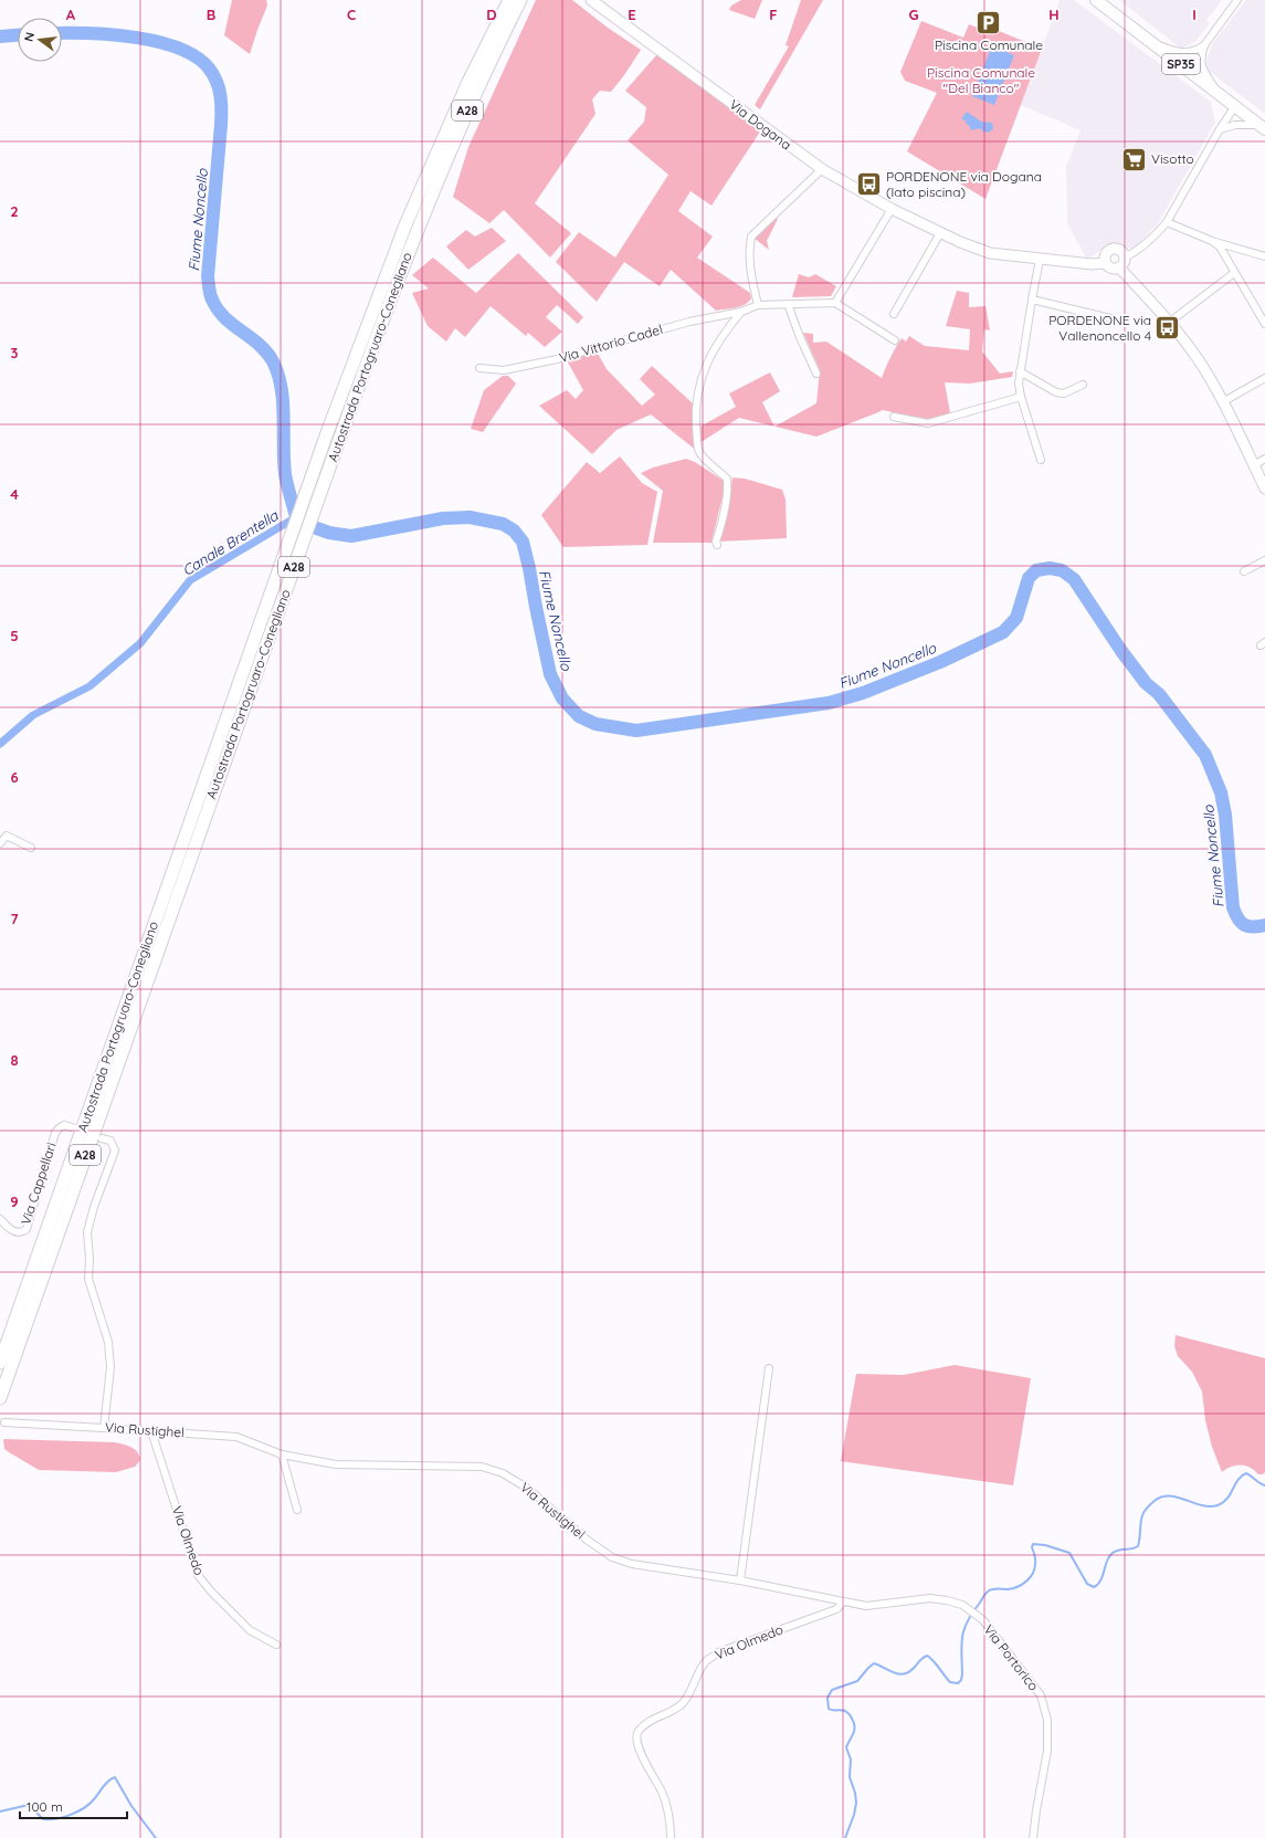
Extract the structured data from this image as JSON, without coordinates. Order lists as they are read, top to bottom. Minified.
{"streets":{"highway":["A28","Autostrada Portogruaro-Conegliano"],"main road":["SP35"],"street":["Via Dogana","Via Vittorio Cadel","Via Cappellari","Via Rustighel","Via Olmedo","Via Portorico"]},"crossings":[["Via Rustighel","Via Olmedo"],["Via Rustighel","Via Portorico"],["Via Olmedo","Via Portorico"]],"water":["Fiume Noncello","Canale Brentella"],"parks":["Piscina Comunale \"Del Bianco\""],"places":{"parking":["Piscina Comunale"],"supermarket":["Visotto"],"bus stop":["PORDENONE via Dogana (lato piscina)","PORDENONE via Vallenoncello 4"]},"scale_bar":"100 m","north":"left","grid":{"columns":["A","B","C","D","E","F","G","H","I"],"rows":["2","3","4","5","6","7","8","9"]}}
